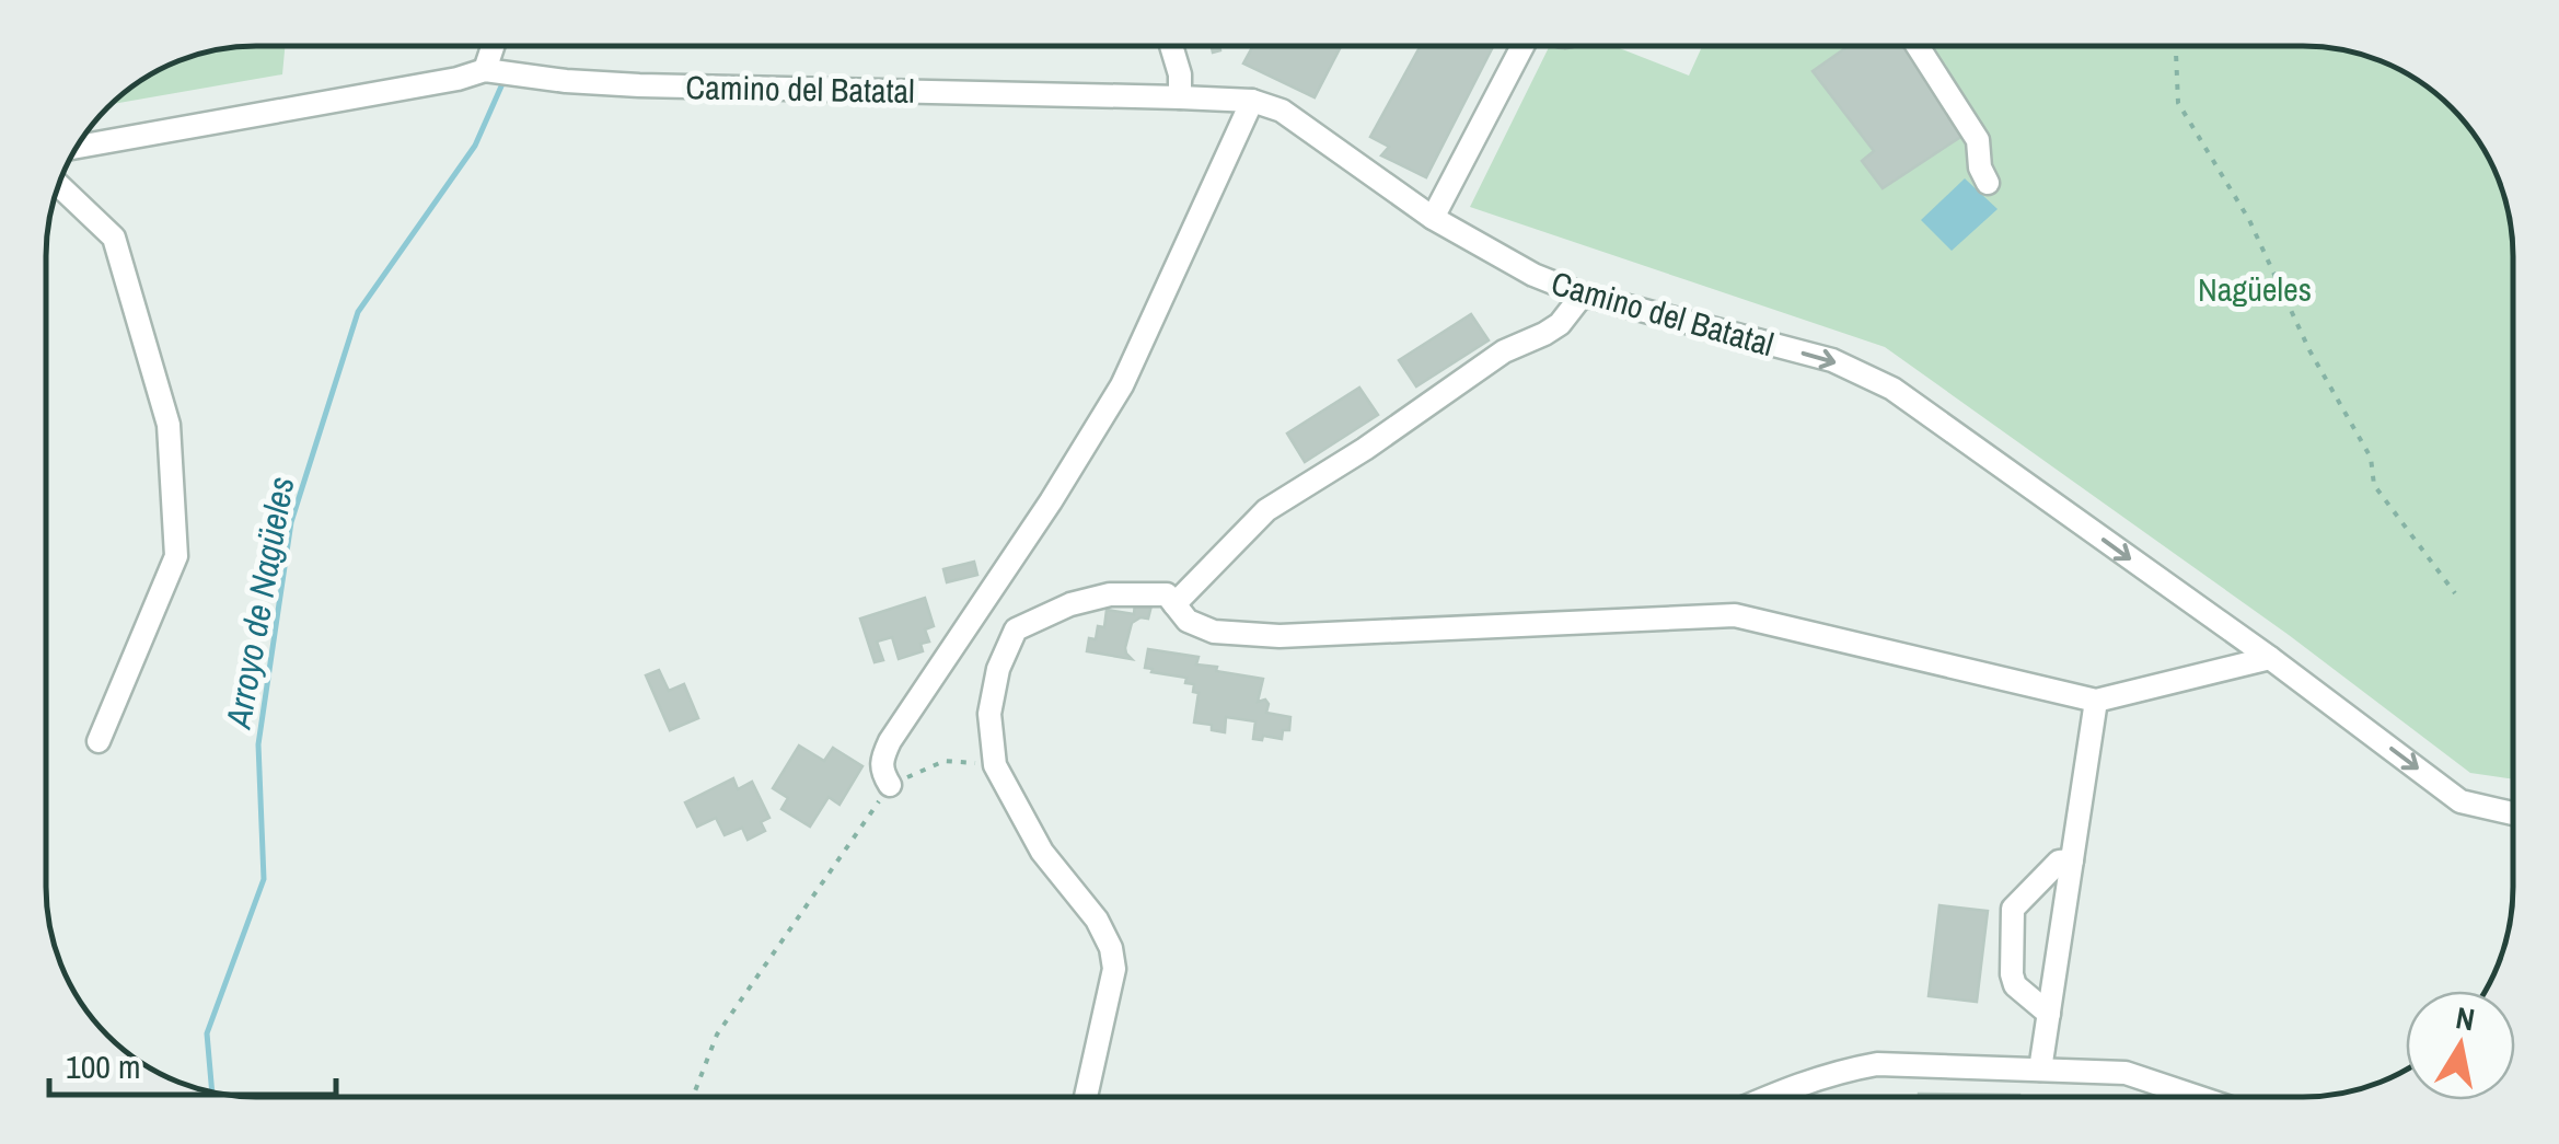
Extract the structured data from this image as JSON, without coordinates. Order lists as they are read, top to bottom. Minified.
{"streets":{"street":["Camino del Batatal"]},"one_way":["Camino del Batatal"],"water":["Arroyo de Nagüeles"],"parks":["Nagüeles"],"scale_bar":"100 m","north":"top"}
